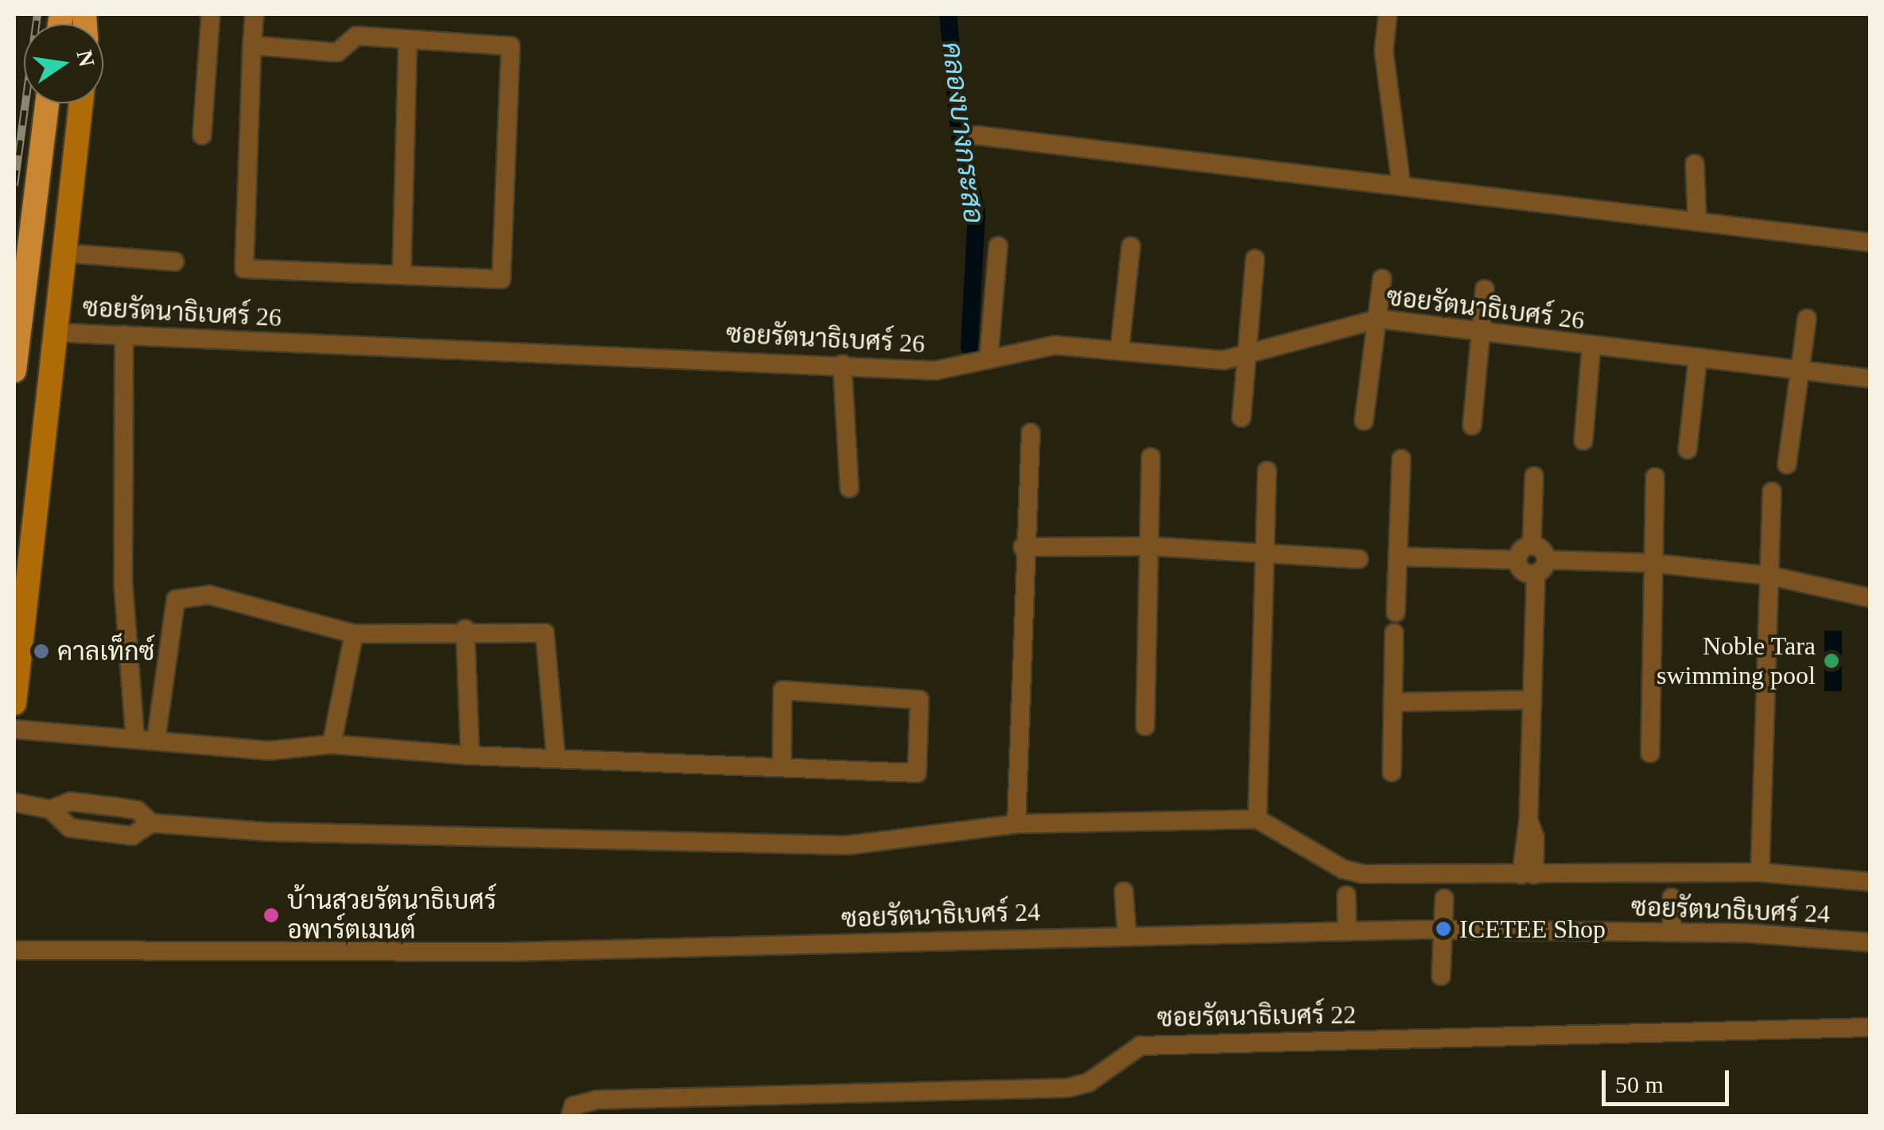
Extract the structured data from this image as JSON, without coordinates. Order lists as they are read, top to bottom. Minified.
{"streets":{"street":["ซอยรัตนาธิเบศร์ 26","ซอยรัตนาธิเบศร์ 24","ซอยรัตนาธิเบศร์ 22"]},"water":["คลองบางกระสอ"],"places":["คาลเท็กซ์","Noble Tara swimming pool","บ้านสวยรัตนาธิเบศร์ อพาร์ตเมนต์","ICETEE Shop"],"scale_bar":"50 m","north":"right"}
